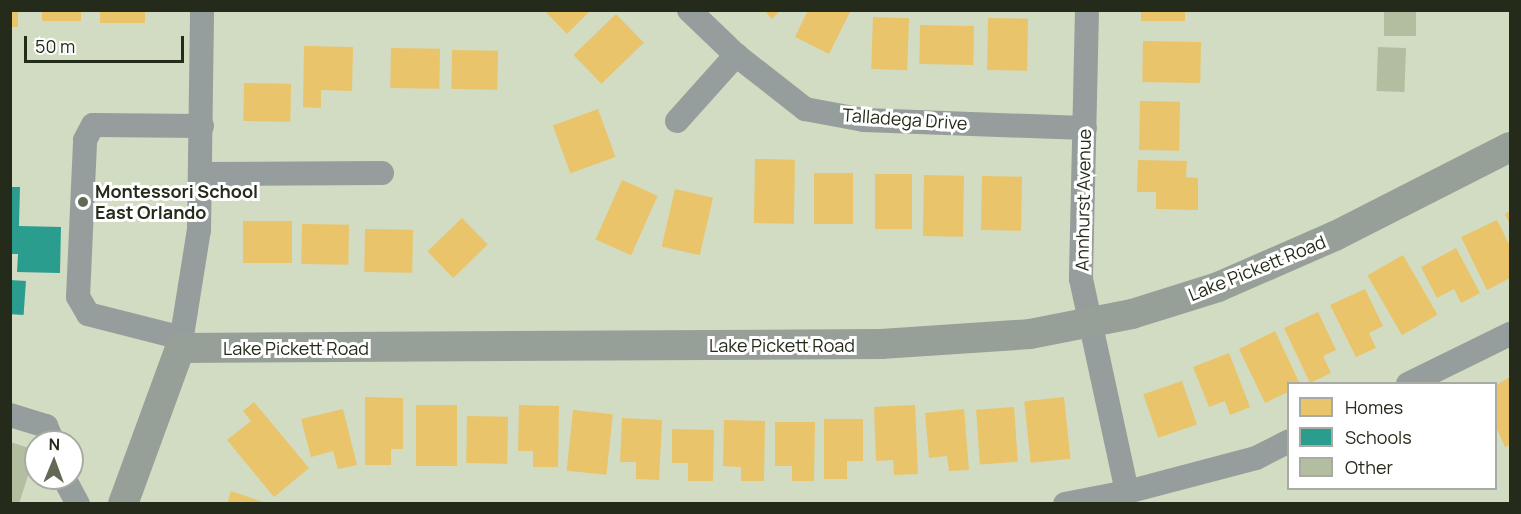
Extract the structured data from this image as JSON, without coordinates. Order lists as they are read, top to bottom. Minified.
{"streets":{"main road":["Lake Pickett Road"],"street":["Talladega Drive","Annhurst Avenue"]},"crossings":[["Talladega Drive","Annhurst Avenue"],["Annhurst Avenue","Lake Pickett Road"]],"places":["Montessori School East Orlando"],"legend":["Homes","Schools","Other"],"scale_bar":"50 m","north":"top"}
